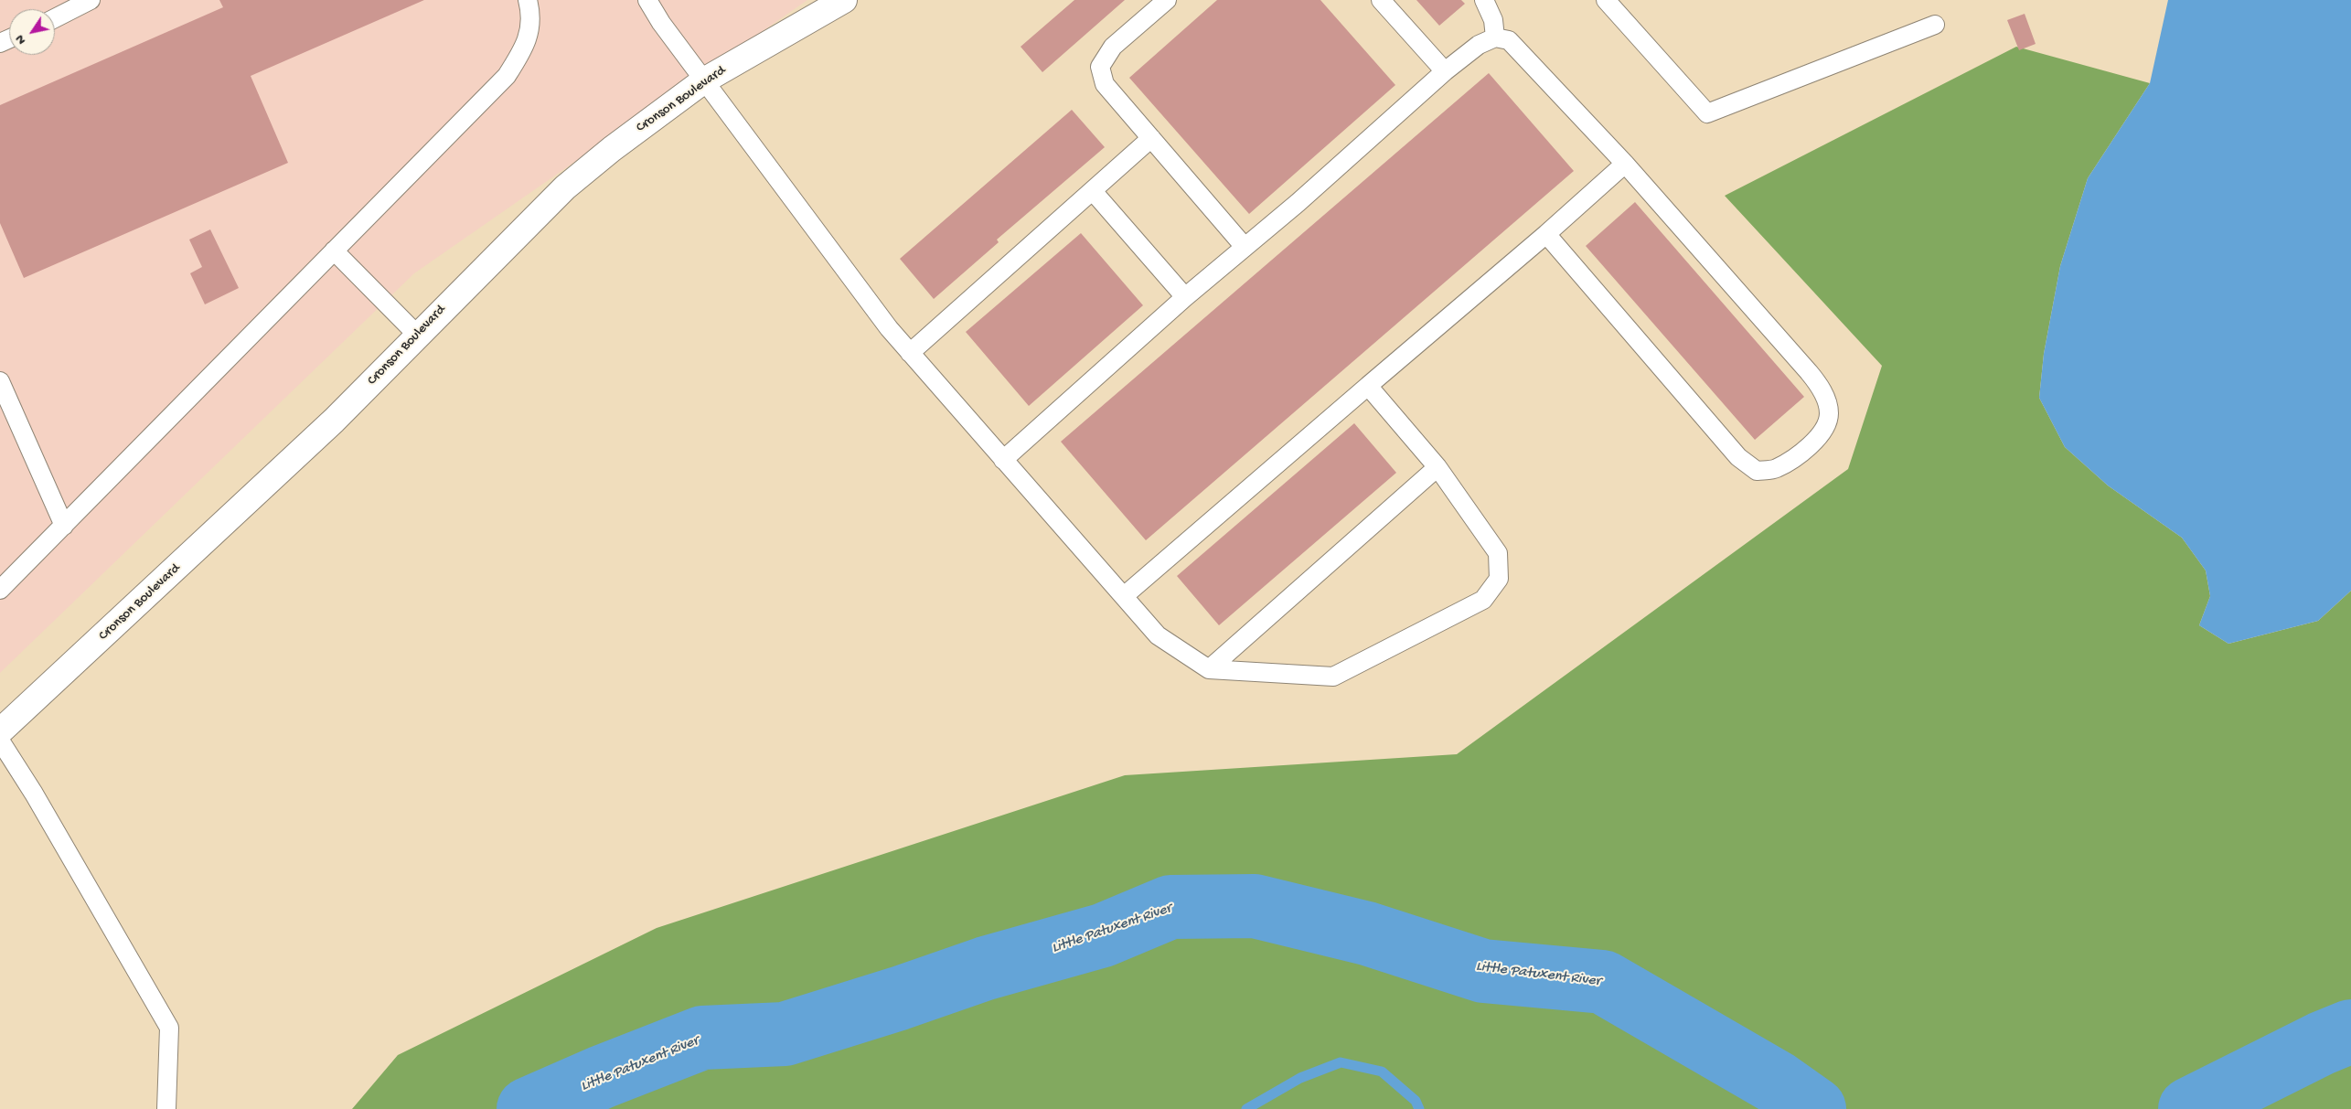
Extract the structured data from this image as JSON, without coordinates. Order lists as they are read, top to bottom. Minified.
{"streets":{"street":["Cronson Boulevard"]},"water":["Little Patuxent River"],"north":"bottom left"}
